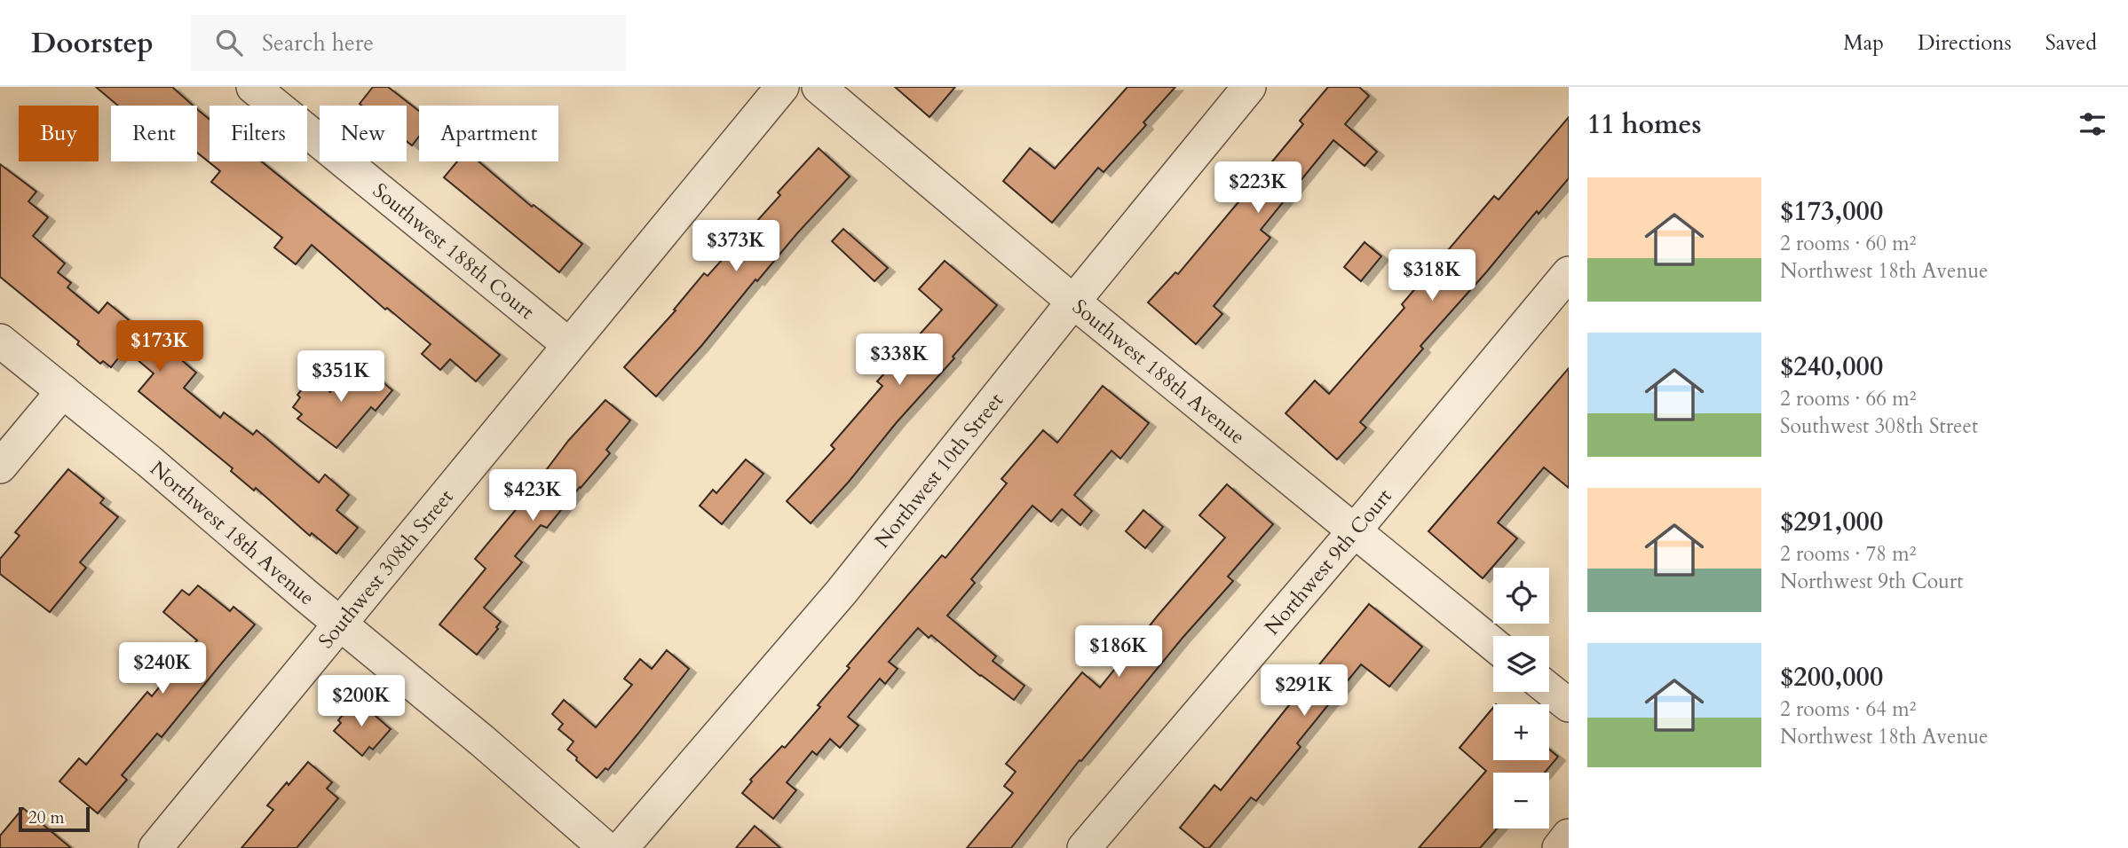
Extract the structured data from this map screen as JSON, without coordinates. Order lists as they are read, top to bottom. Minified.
{"streets":{"street":["Southwest 188th Court","Southwest 188th Avenue","Northwest 10th Street","Northwest 18th Avenue","Northwest 9th Court","Southwest 308th Street"]},"crossings":[["Southwest 188th Court","Southwest 308th Street"],["Southwest 188th Avenue","Northwest 10th Street"],["Southwest 188th Avenue","Northwest 9th Court"],["Northwest 18th Avenue","Southwest 308th Street"]],"scale_bar":"20 m","page":{"header":"Doorstep","search":"Search here","nav":["Map","Directions","Saved"],"heading":"11 homes","chip":["Buy","Rent","Filters","New","Apartment"],"price":["$223K","$373K","$318K","$173K","$338K","$351K","$423K","$186K","$240K","$291K","$200K"],"list":[{"name":"$173,000","note":"2 rooms · 60 m² · Northwest 18th Avenue"},{"name":"$240,000","note":"2 rooms · 66 m² · Southwest 308th Street"},{"name":"$291,000","note":"2 rooms · 78 m² · Northwest 9th Court"},{"name":"$200,000","note":"2 rooms · 64 m² · Northwest 18th Avenue"}],"map_buttons":["+","−"],"scale":"20 m"}}
